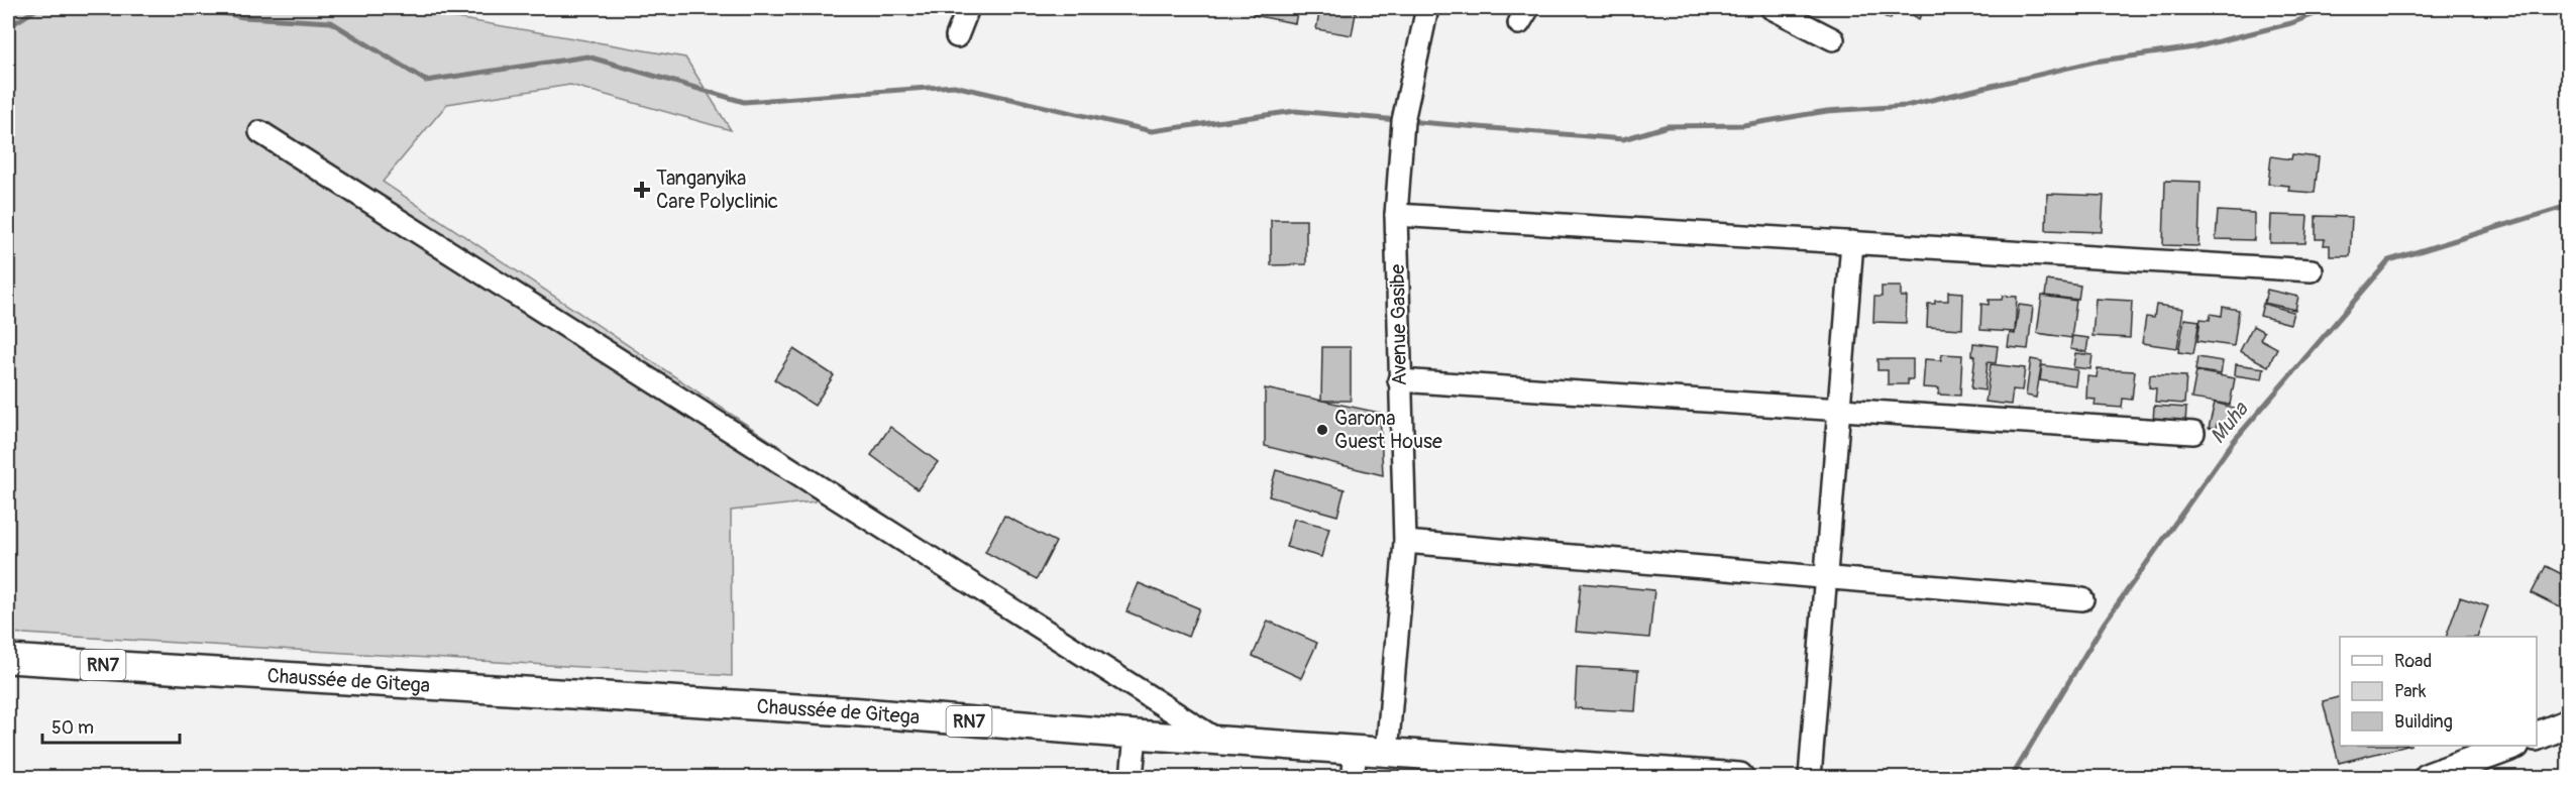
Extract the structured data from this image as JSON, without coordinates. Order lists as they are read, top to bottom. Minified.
{"streets":{"main road":["RN7","Chaussée de Gitega"],"street":["Avenue Gasibe"]},"crossings":[["Avenue Gasibe","Chaussée de Gitega"]],"water":["Muha"],"places":{"health":["Tanganyika Care Polyclinic"],"other":["Garona Guest House"]},"legend":["Road","Park","Building"],"scale_bar":"50 m"}
